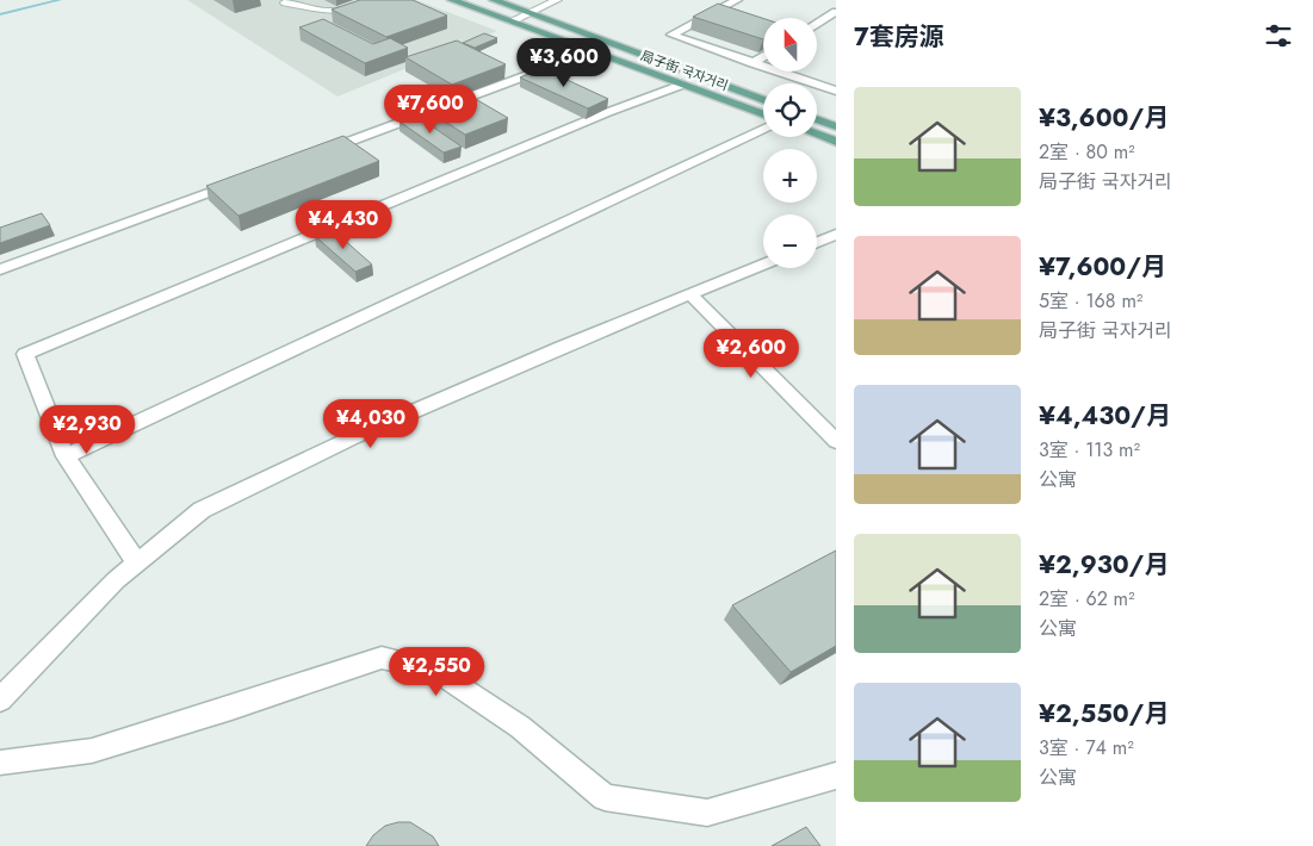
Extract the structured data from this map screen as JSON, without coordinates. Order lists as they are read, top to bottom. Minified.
{"streets":{"main road":["局子街 국자거리"]},"north":"top","page":{"heading":"7套房源","map_buttons":["+","−"],"price":["¥3,600","¥7,600","¥4,430","¥2,600","¥4,030","¥2,930","¥2,550"],"list":[{"name":"¥3,600/月","note":"2室 · 80 m² · 局子街 국자거리"},{"name":"¥7,600/月","note":"5室 · 168 m² · 局子街 국자거리"},{"name":"¥4,430/月","note":"3室 · 113 m² · 公寓"},{"name":"¥2,930/月","note":"2室 · 62 m² · 公寓"},{"name":"¥2,550/月","note":"3室 · 74 m² · 公寓"}]}}
